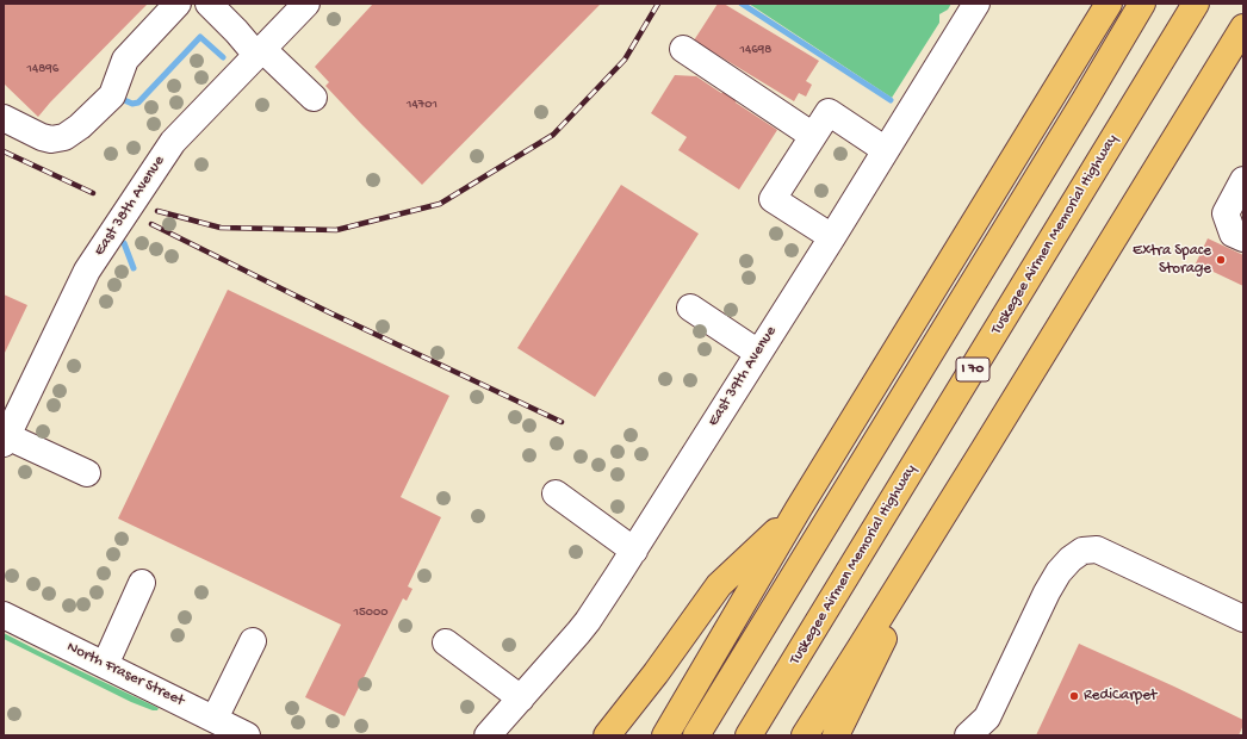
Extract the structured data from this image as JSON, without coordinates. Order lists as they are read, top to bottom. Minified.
{"streets":{"highway":["Tuskegee Airmen Memorial Highway","I 70"],"street":["East 38th Avenue","East 39th Avenue","North Fraser Street"]},"places":["Extra Space Storage","RediCarpet"],"house_numbers":["14698","14896","14701","15000"]}
